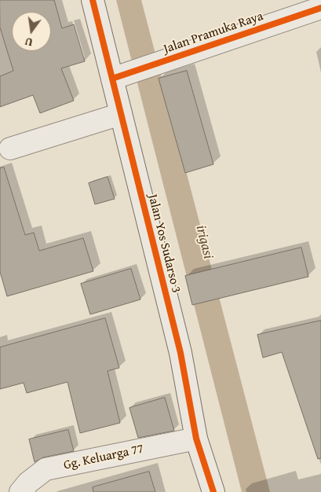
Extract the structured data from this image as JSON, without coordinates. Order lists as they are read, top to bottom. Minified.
{"streets":{"street":["Jalan Pramuka Raya","Jalan Yos Sudarso 3","Gg. Keluarga 77"]},"crossings":[["Jalan Pramuka Raya","Jalan Yos Sudarso 3"],["Jalan Yos Sudarso 3","Gg. Keluarga 77"]],"water":["irigasi"],"north":"bottom"}
